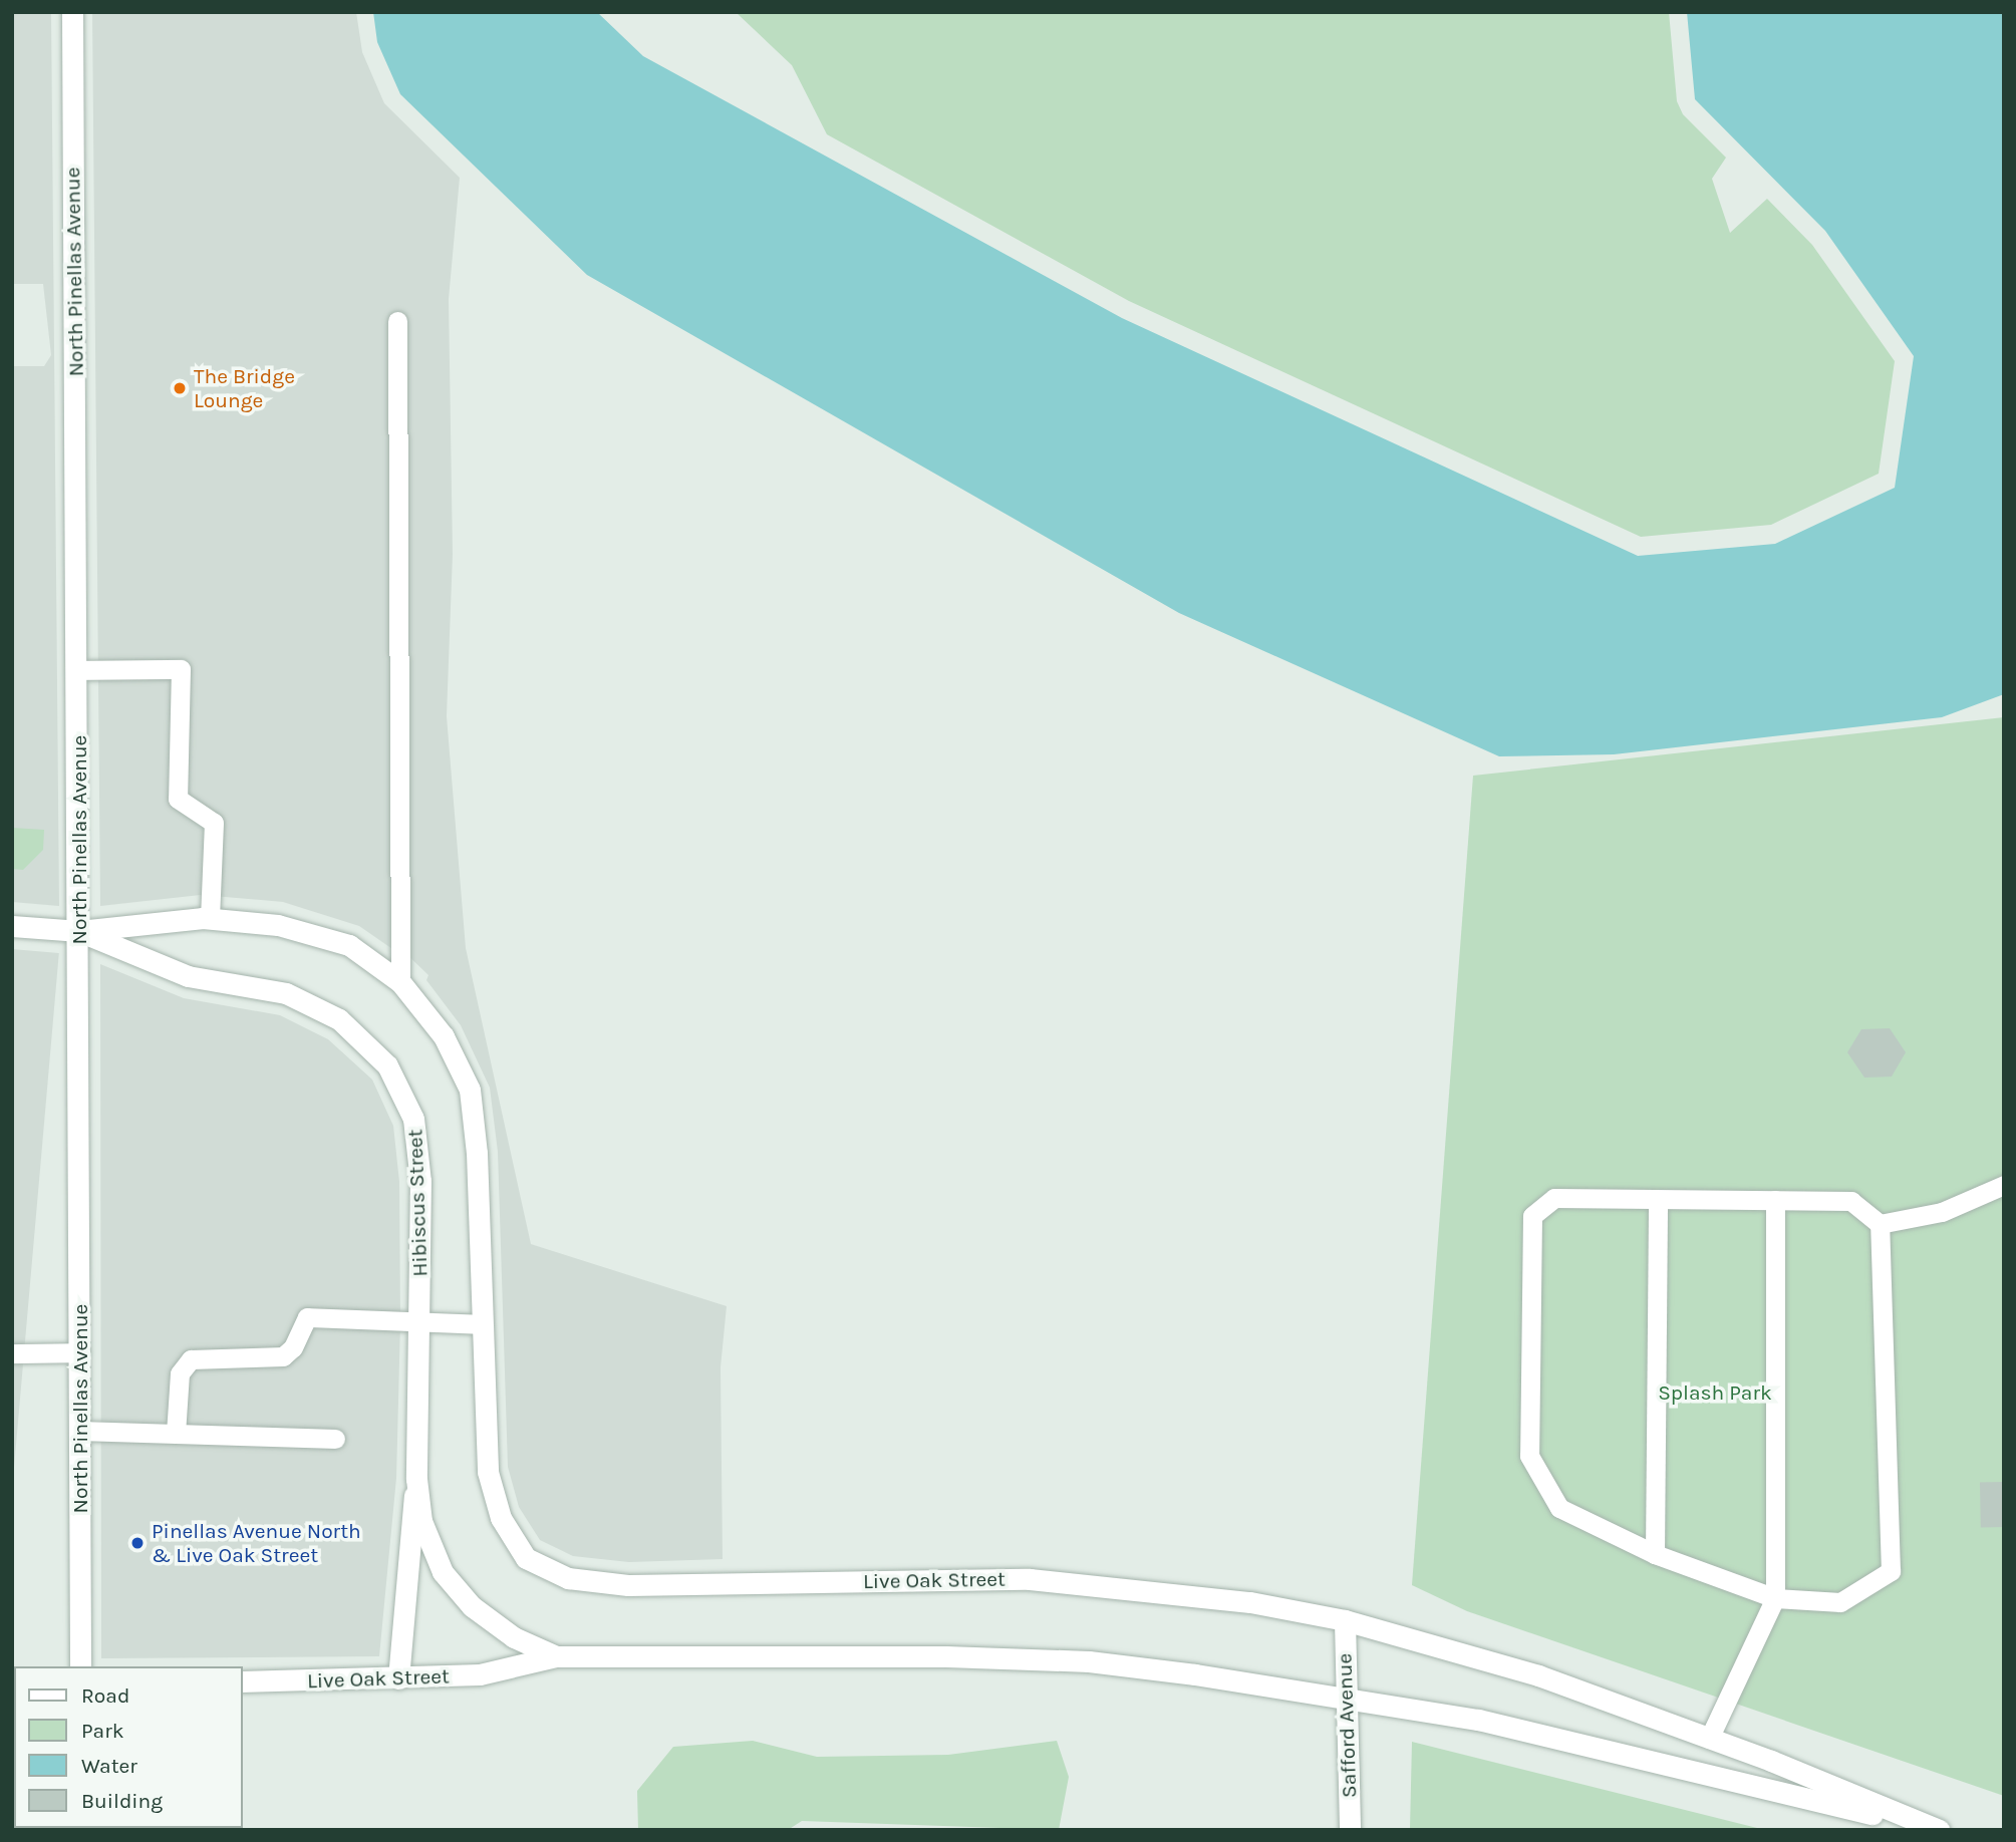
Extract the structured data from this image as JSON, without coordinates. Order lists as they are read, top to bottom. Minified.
{"streets":{"street":["North Pinellas Avenue","Hibiscus Street","Live Oak Street","Safford Avenue"]},"crossings":[["North Pinellas Avenue","Hibiscus Street"],["Hibiscus Street","Live Oak Street"],["Live Oak Street","Safford Avenue"]],"parks":["Splash Park"],"places":["The Bridge Lounge","Pinellas Avenue North & Live Oak Street"],"legend":["Road","Park","Water","Building"]}
